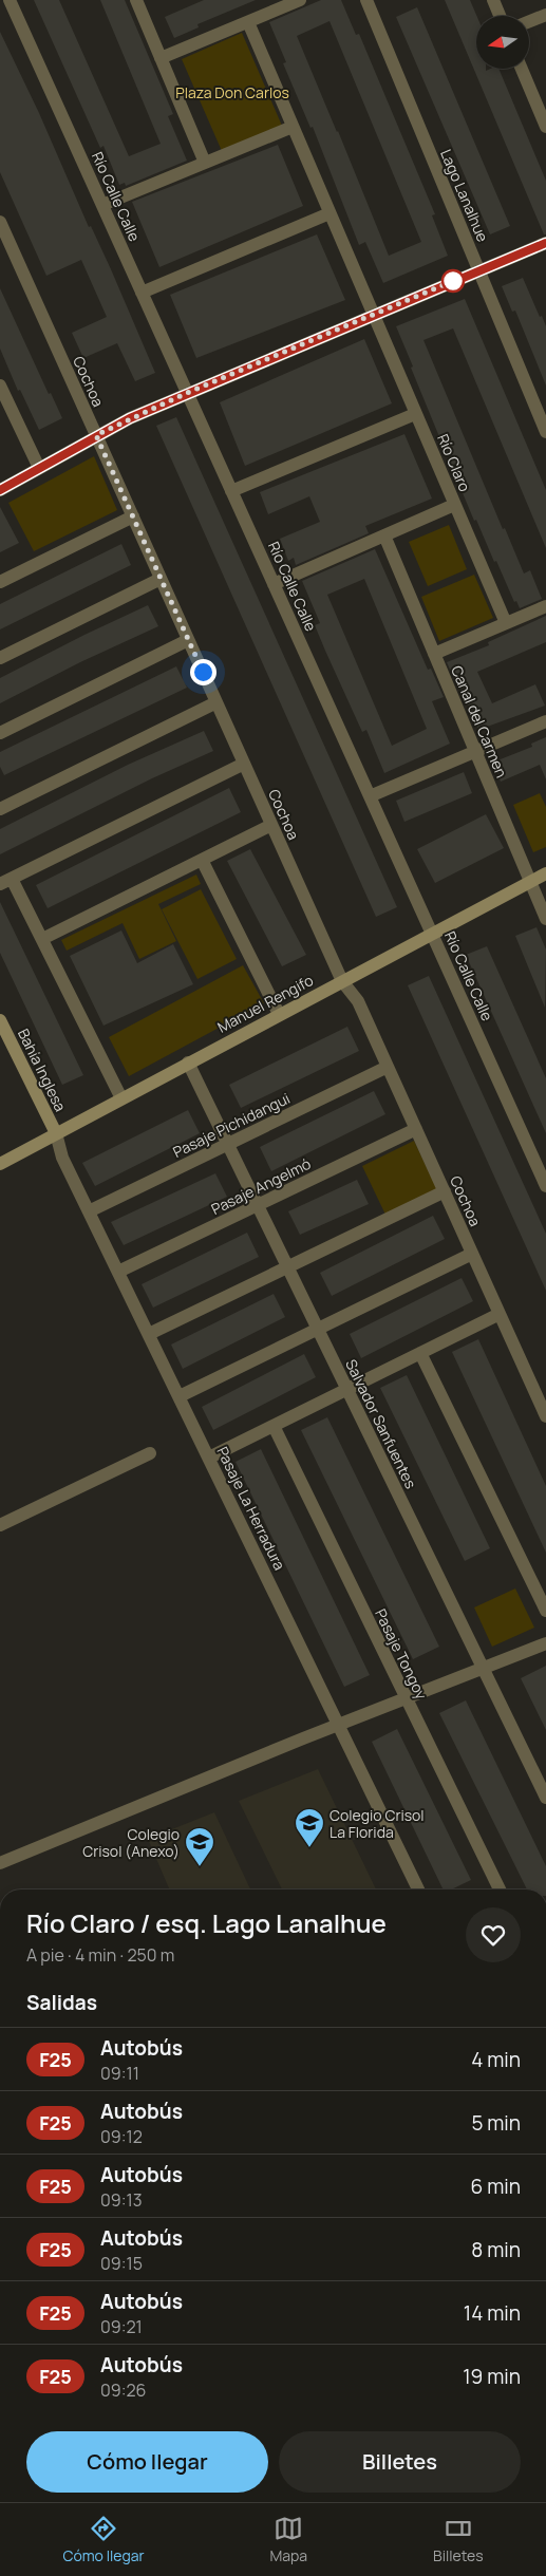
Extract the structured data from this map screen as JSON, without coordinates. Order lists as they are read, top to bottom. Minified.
{"streets":{"street":["Lago Lanalhue","Río Calle Calle","Cochoa","Río Claro","Canal del Carmen","Manuel Rengifo","Bahía Inglesa","Pasaje Pichidangui","Pasaje Angelmó","Salvador Sanfuentes","Pasaje La Herradura","Pasaje Tongoy"]},"crossings":[["Río Calle Calle","Manuel Rengifo"],["Cochoa","Manuel Rengifo"],["Cochoa","Pasaje Pichidangui"],["Cochoa","Pasaje Angelmó"],["Canal del Carmen","Manuel Rengifo"],["Manuel Rengifo","Bahía Inglesa"],["Manuel Rengifo","Salvador Sanfuentes"],["Manuel Rengifo","Pasaje La Herradura"],["Bahía Inglesa","Pasaje La Herradura"],["Pasaje Pichidangui","Salvador Sanfuentes"],["Pasaje Pichidangui","Pasaje La Herradura"],["Pasaje Angelmó","Salvador Sanfuentes"],["Pasaje Angelmó","Pasaje La Herradura"]],"parks":["Plaza Don Carlos"],"places":{"school or university":["Colegio Crisol La Florida","Colegio Crisol (Anexo)"]},"lines":["bus line F25"],"north":"left","page":{"heading":[["Río Claro / esq. Lago Lanalhue","A pie · 4 min · 250 m"],"Salidas"],"list":[{"mark":"F25","name":"Autobús","note":"09:11","value":"4 min"},{"mark":"F25","name":"Autobús","note":"09:12","value":"5 min"},{"mark":"F25","name":"Autobús","note":"09:13","value":"6 min"},{"mark":"F25","name":"Autobús","note":"09:15","value":"8 min"},{"mark":"F25","name":"Autobús","note":"09:21","value":"14 min"},{"mark":"F25","name":"Autobús","note":"09:26","value":"19 min"}],"buttons":["Cómo llegar","Billetes"],"tabs":["Cómo llegar","Mapa","Billetes"]}}
